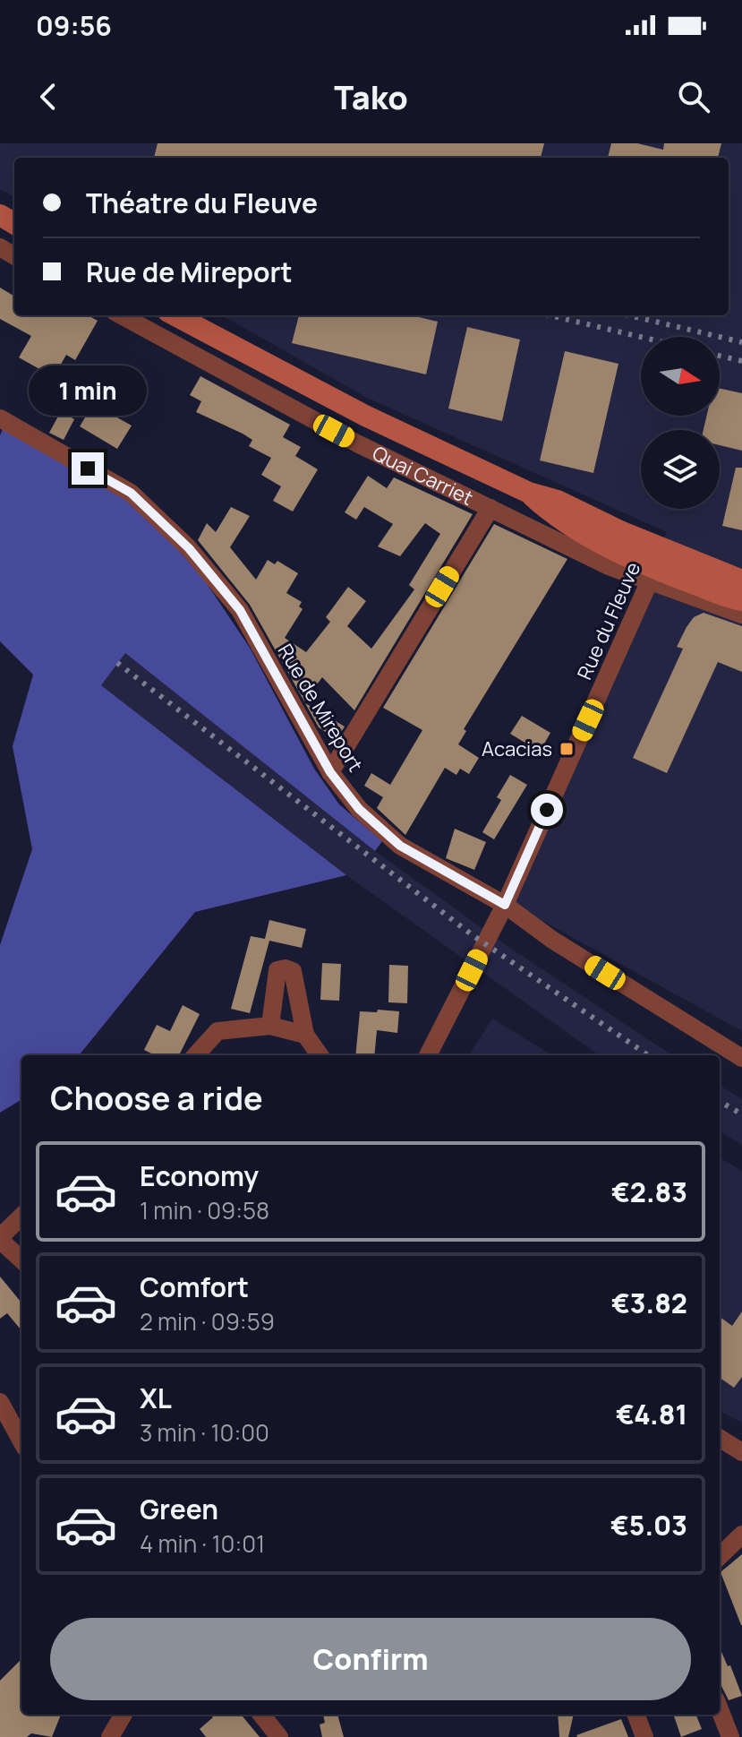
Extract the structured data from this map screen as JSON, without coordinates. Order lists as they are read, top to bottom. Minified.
{"streets":{"main road":["Quai Carriet"],"street":["Rue du Fleuve","Rue de Mireport"]},"crossings":[["Quai Carriet","Rue du Fleuve"],["Rue du Fleuve","Rue de Mireport"]],"places":{"transit":["Acacias"]},"north":"right","page":{"status":"09:56","header":"Tako","banner":["Théatre du Fleuve","Rue de Mireport"],"bubble":"1 min","heading":"Choose a ride","list":[{"name":"Economy","note":"1 min · 09:58","value":"€2.83"},{"name":"Comfort","note":"2 min · 09:59","value":"€3.82"},{"name":"XL","note":"3 min · 10:00","value":"€4.81"},{"name":"Green","note":"4 min · 10:01","value":"€5.03"}],"buttons":"Confirm"}}
